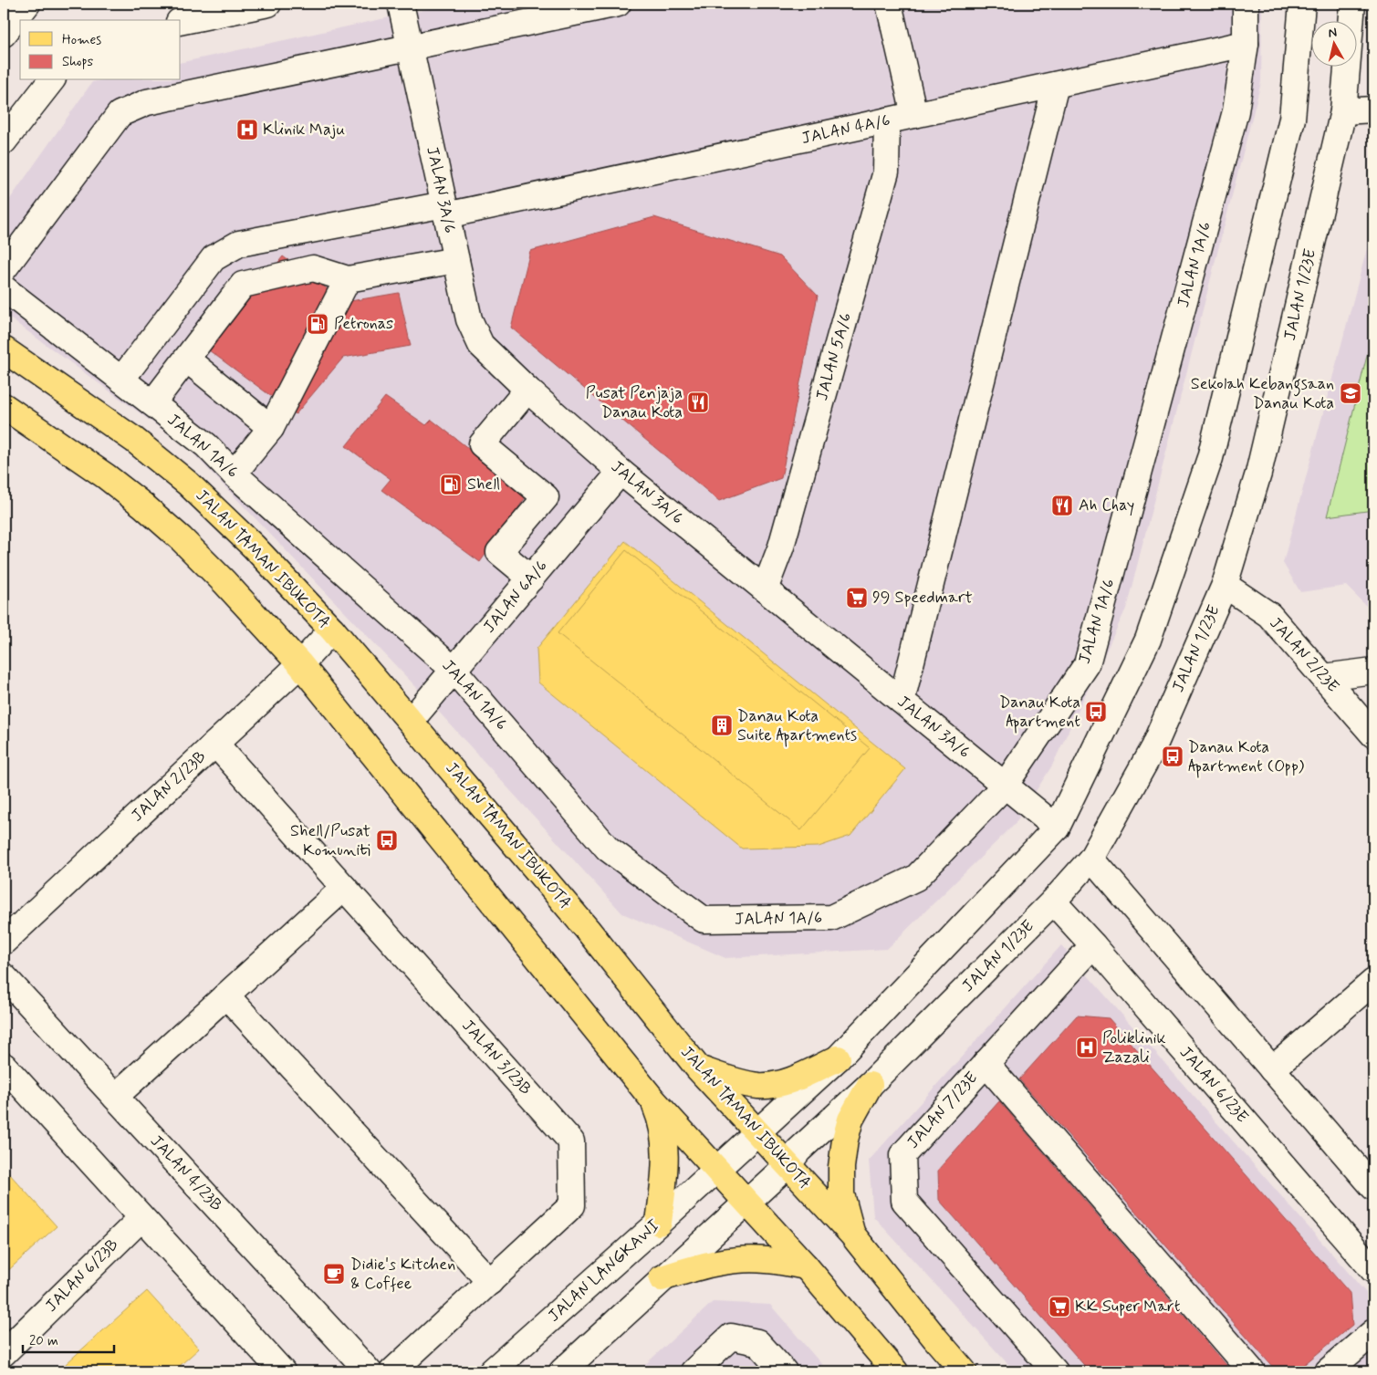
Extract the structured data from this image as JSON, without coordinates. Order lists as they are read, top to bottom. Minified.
{"streets":{"main road":["JALAN TAMAN IBUKOTA"],"street":["JALAN 4A/6","JALAN 3A/6","JALAN 1A/6","JALAN 1/23E","JALAN 5A/6","JALAN 6A/6","JALAN 2/23E","JALAN 2/23B","JALAN 3/23B","JALAN 6/23E","JALAN 7/23E","JALAN 4/23B","JALAN LANGKAWI","JALAN 6/23B"]},"crossings":[["JALAN 4A/6","JALAN 3A/6"],["JALAN 4A/6","JALAN 1A/6"],["JALAN 4A/6","JALAN 5A/6"],["JALAN 3A/6","JALAN 1A/6"],["JALAN 3A/6","JALAN 5A/6"],["JALAN 3A/6","JALAN 6A/6"],["JALAN 1A/6","JALAN 6A/6"],["JALAN 1/23E","JALAN TAMAN IBUKOTA"],["JALAN 1/23E","JALAN 2/23E"],["JALAN 1/23E","JALAN 6/23E"],["JALAN TAMAN IBUKOTA","JALAN 6A/6"],["JALAN TAMAN IBUKOTA","JALAN 2/23B"],["JALAN TAMAN IBUKOTA","JALAN LANGKAWI"],["JALAN 2/23B","JALAN 3/23B"],["JALAN 6/23E","JALAN 7/23E"]],"places":{"hospital":["Klinik Maju","Poliklinik Zazali"],"fuel station":["Petronas","Shell"],"school or university":["Sekolah Kebangsaan Danau Kota"],"restaurant":["Pusat Penjaja Danau Kota","Ah Chay"],"supermarket":["99 Speedmart","KK Super Mart"],"bus stop":["Danau Kota Apartment","Danau Kota Apartment (Opp)","Shell/Pusat Komuniti"],"building":["Danau Kota Suite Apartments"],"cafe":["Didie's Kitchen & Coffee"]},"legend":["Homes","Shops"],"scale_bar":"20 m","north":"top"}
